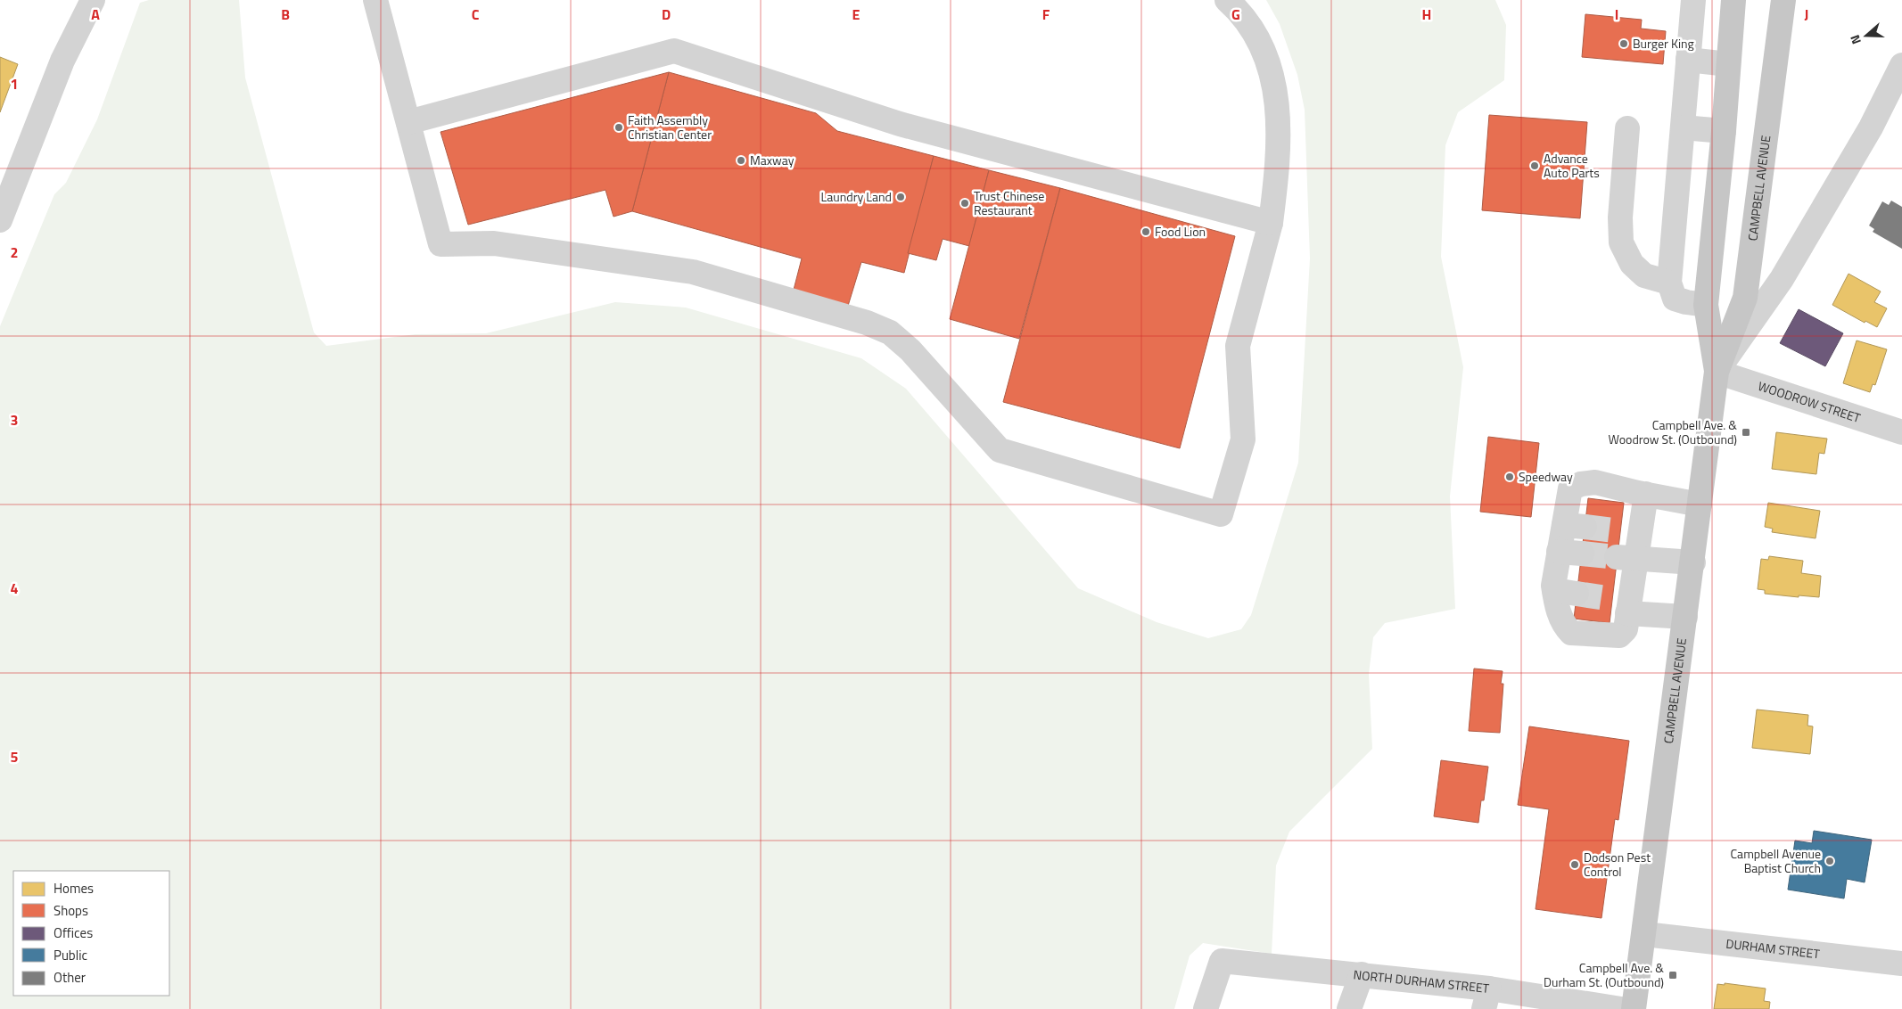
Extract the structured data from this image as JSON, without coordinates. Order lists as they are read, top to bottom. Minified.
{"streets":{"main road":["CAMPBELL AVENUE"],"street":["WOODROW STREET","DURHAM STREET","NORTH DURHAM STREET"]},"crossings":[["CAMPBELL AVENUE","WOODROW STREET"],["CAMPBELL AVENUE","DURHAM STREET"]],"places":{"other":["Burger King","Faith Assembly Christian Center","Maxway","Advance Auto Parts","Laundry Land","Trust Chinese Restaurant","Food Lion","Speedway","Campbell Avenue Baptist Church","Dodson Pest Control"],"transit":["Campbell Ave. & Woodrow St. (Outbound)","Campbell Ave. & Durham St. (Outbound)"]},"legend":["Homes","Shops","Offices","Public","Other"],"north":"left","grid":{"columns":["A","B","C","D","E","F","G","H","I","J"],"rows":["1","2","3","4","5"]}}
